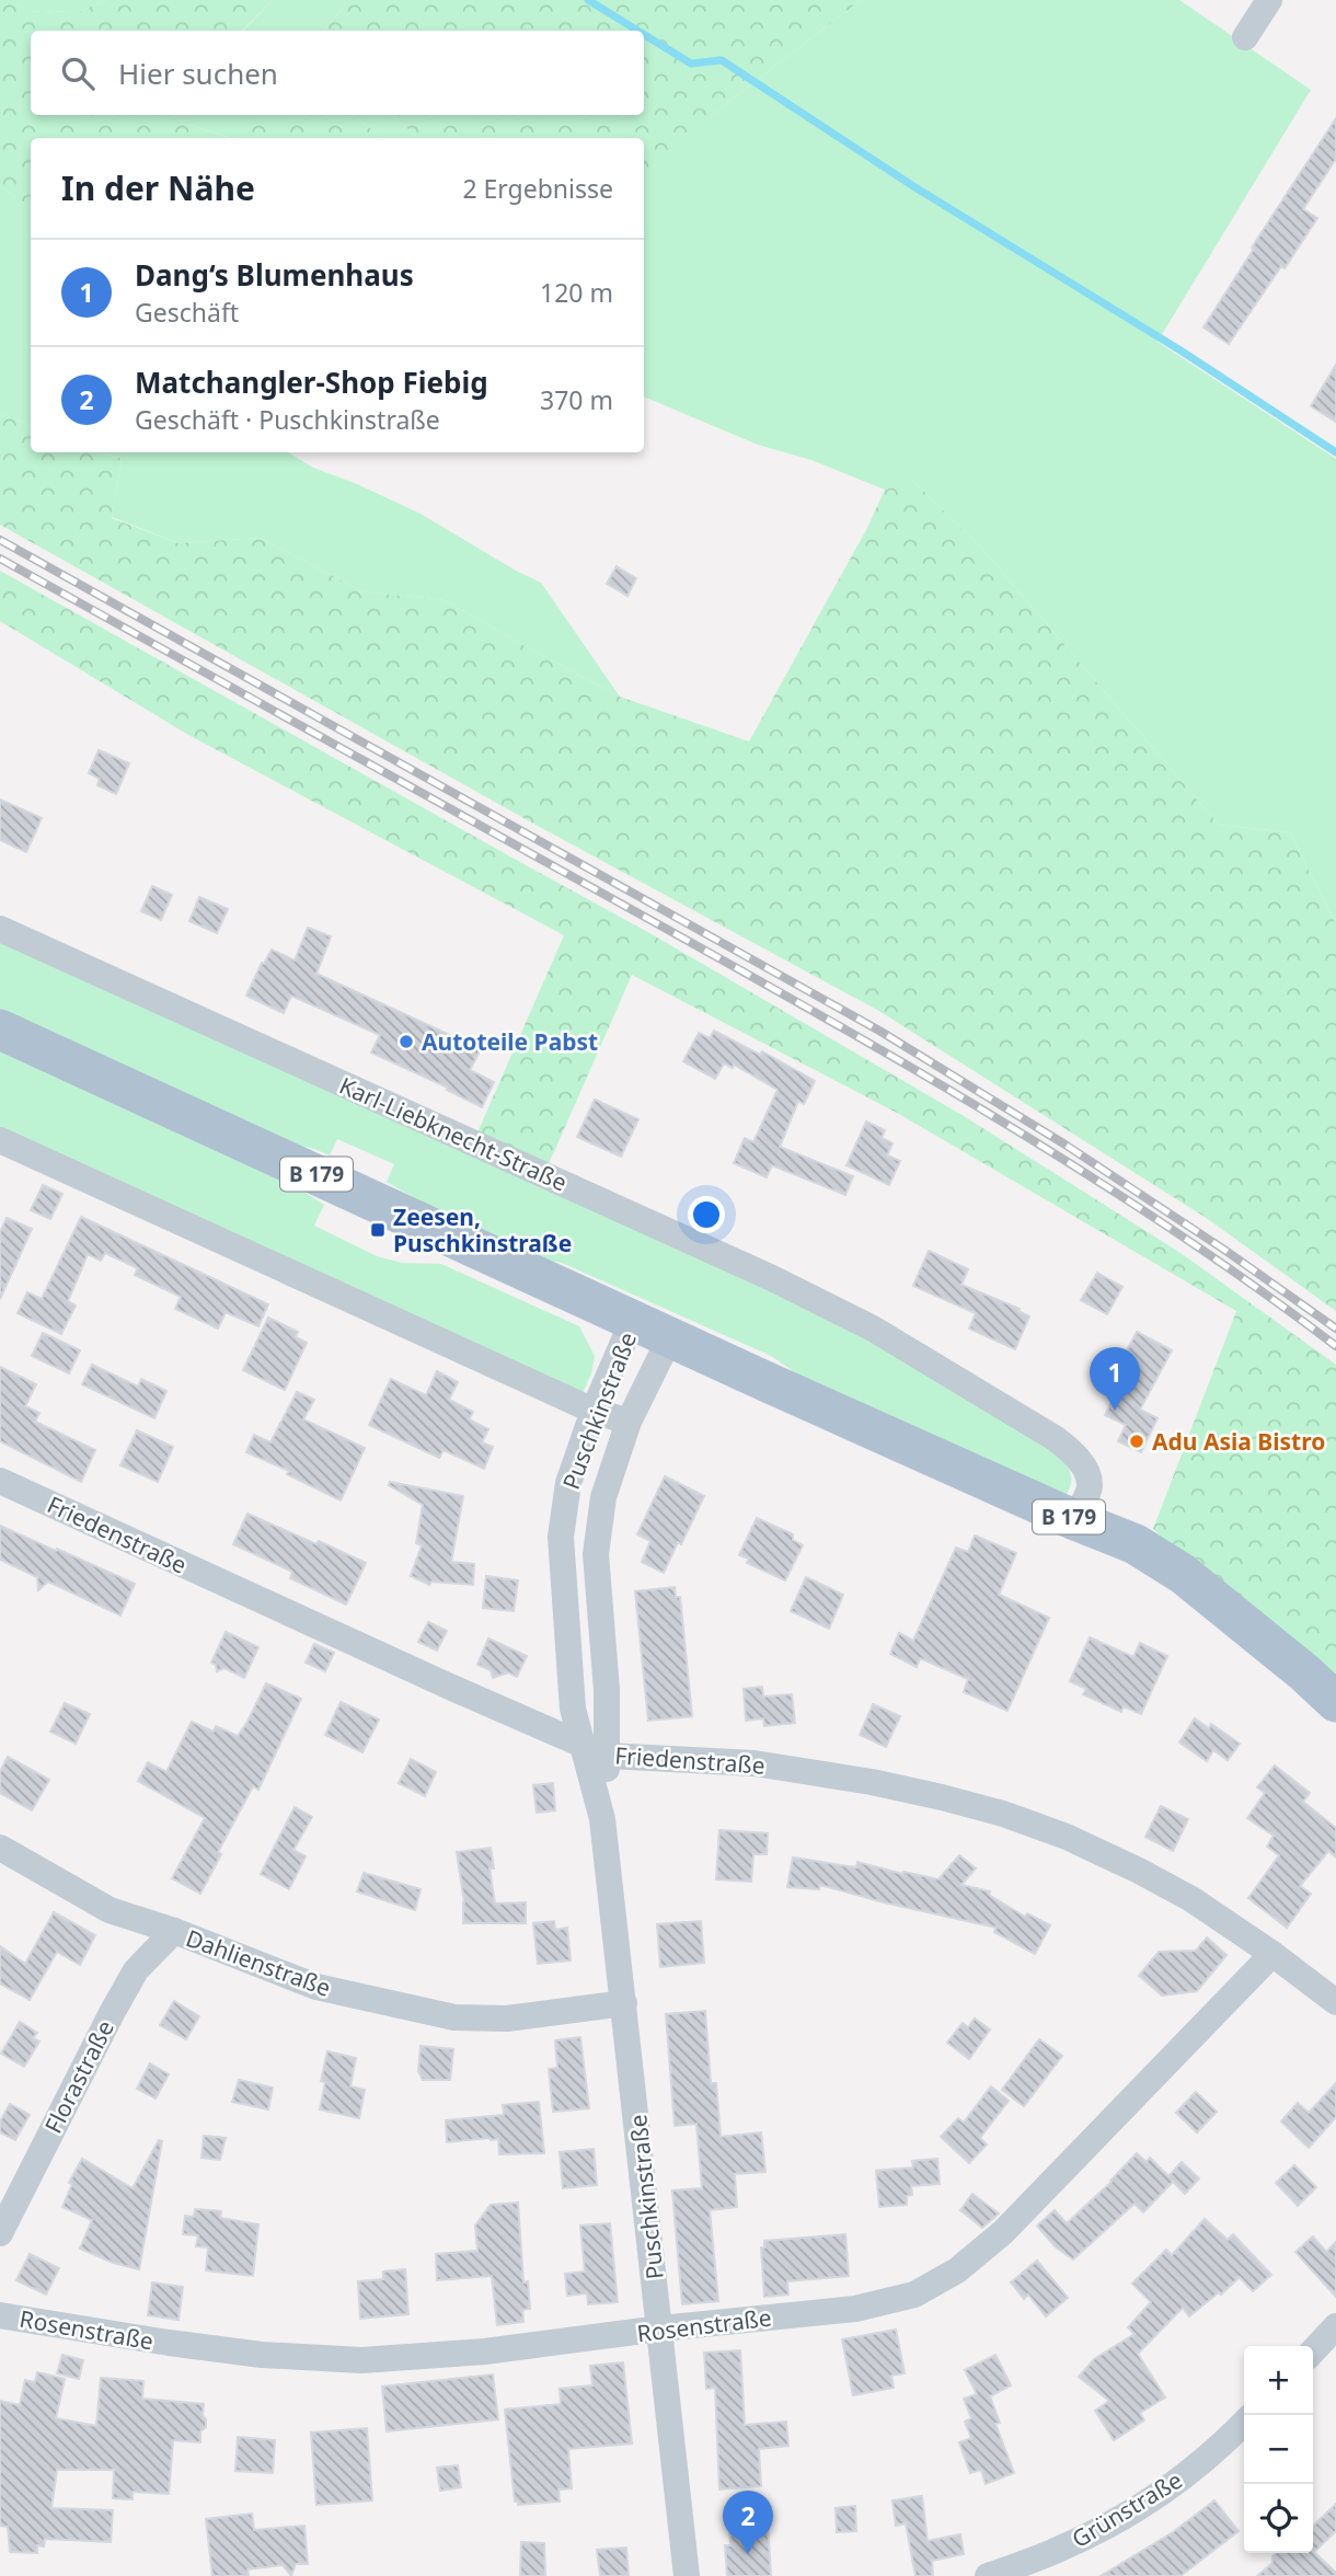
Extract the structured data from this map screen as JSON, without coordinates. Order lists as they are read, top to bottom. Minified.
{"streets":{"main road":["B 179"],"street":["Karl-Liebknecht-Straße","Puschkinstraße","Friedenstraße","Dahlienstraße","Florastraße","Rosenstraße","Grünstraße"]},"crossings":[["Karl-Liebknecht-Straße","B 179"],["B 179","Puschkinstraße"],["Puschkinstraße","Friedenstraße"],["Puschkinstraße","Dahlienstraße"],["Puschkinstraße","Rosenstraße"],["Friedenstraße","Rosenstraße"],["Dahlienstraße","Florastraße"]],"places":{"other":["Autoteile Pabst","Adu Asia Bistro"],"transit":["Zeesen, Puschkinstraße"]},"page":{"search":"Hier suchen","heading":["In der Nähe","2 Ergebnisse"],"list":[{"mark":"1","name":"Dang‘s Blumenhaus","note":"Geschäft","value":"120 m"},{"mark":"2","name":"Matchangler-Shop Fiebig","note":"Geschäft · Puschkinstraße","value":"370 m"}],"pins":["1","2"],"map_buttons":["+","−"]}}
